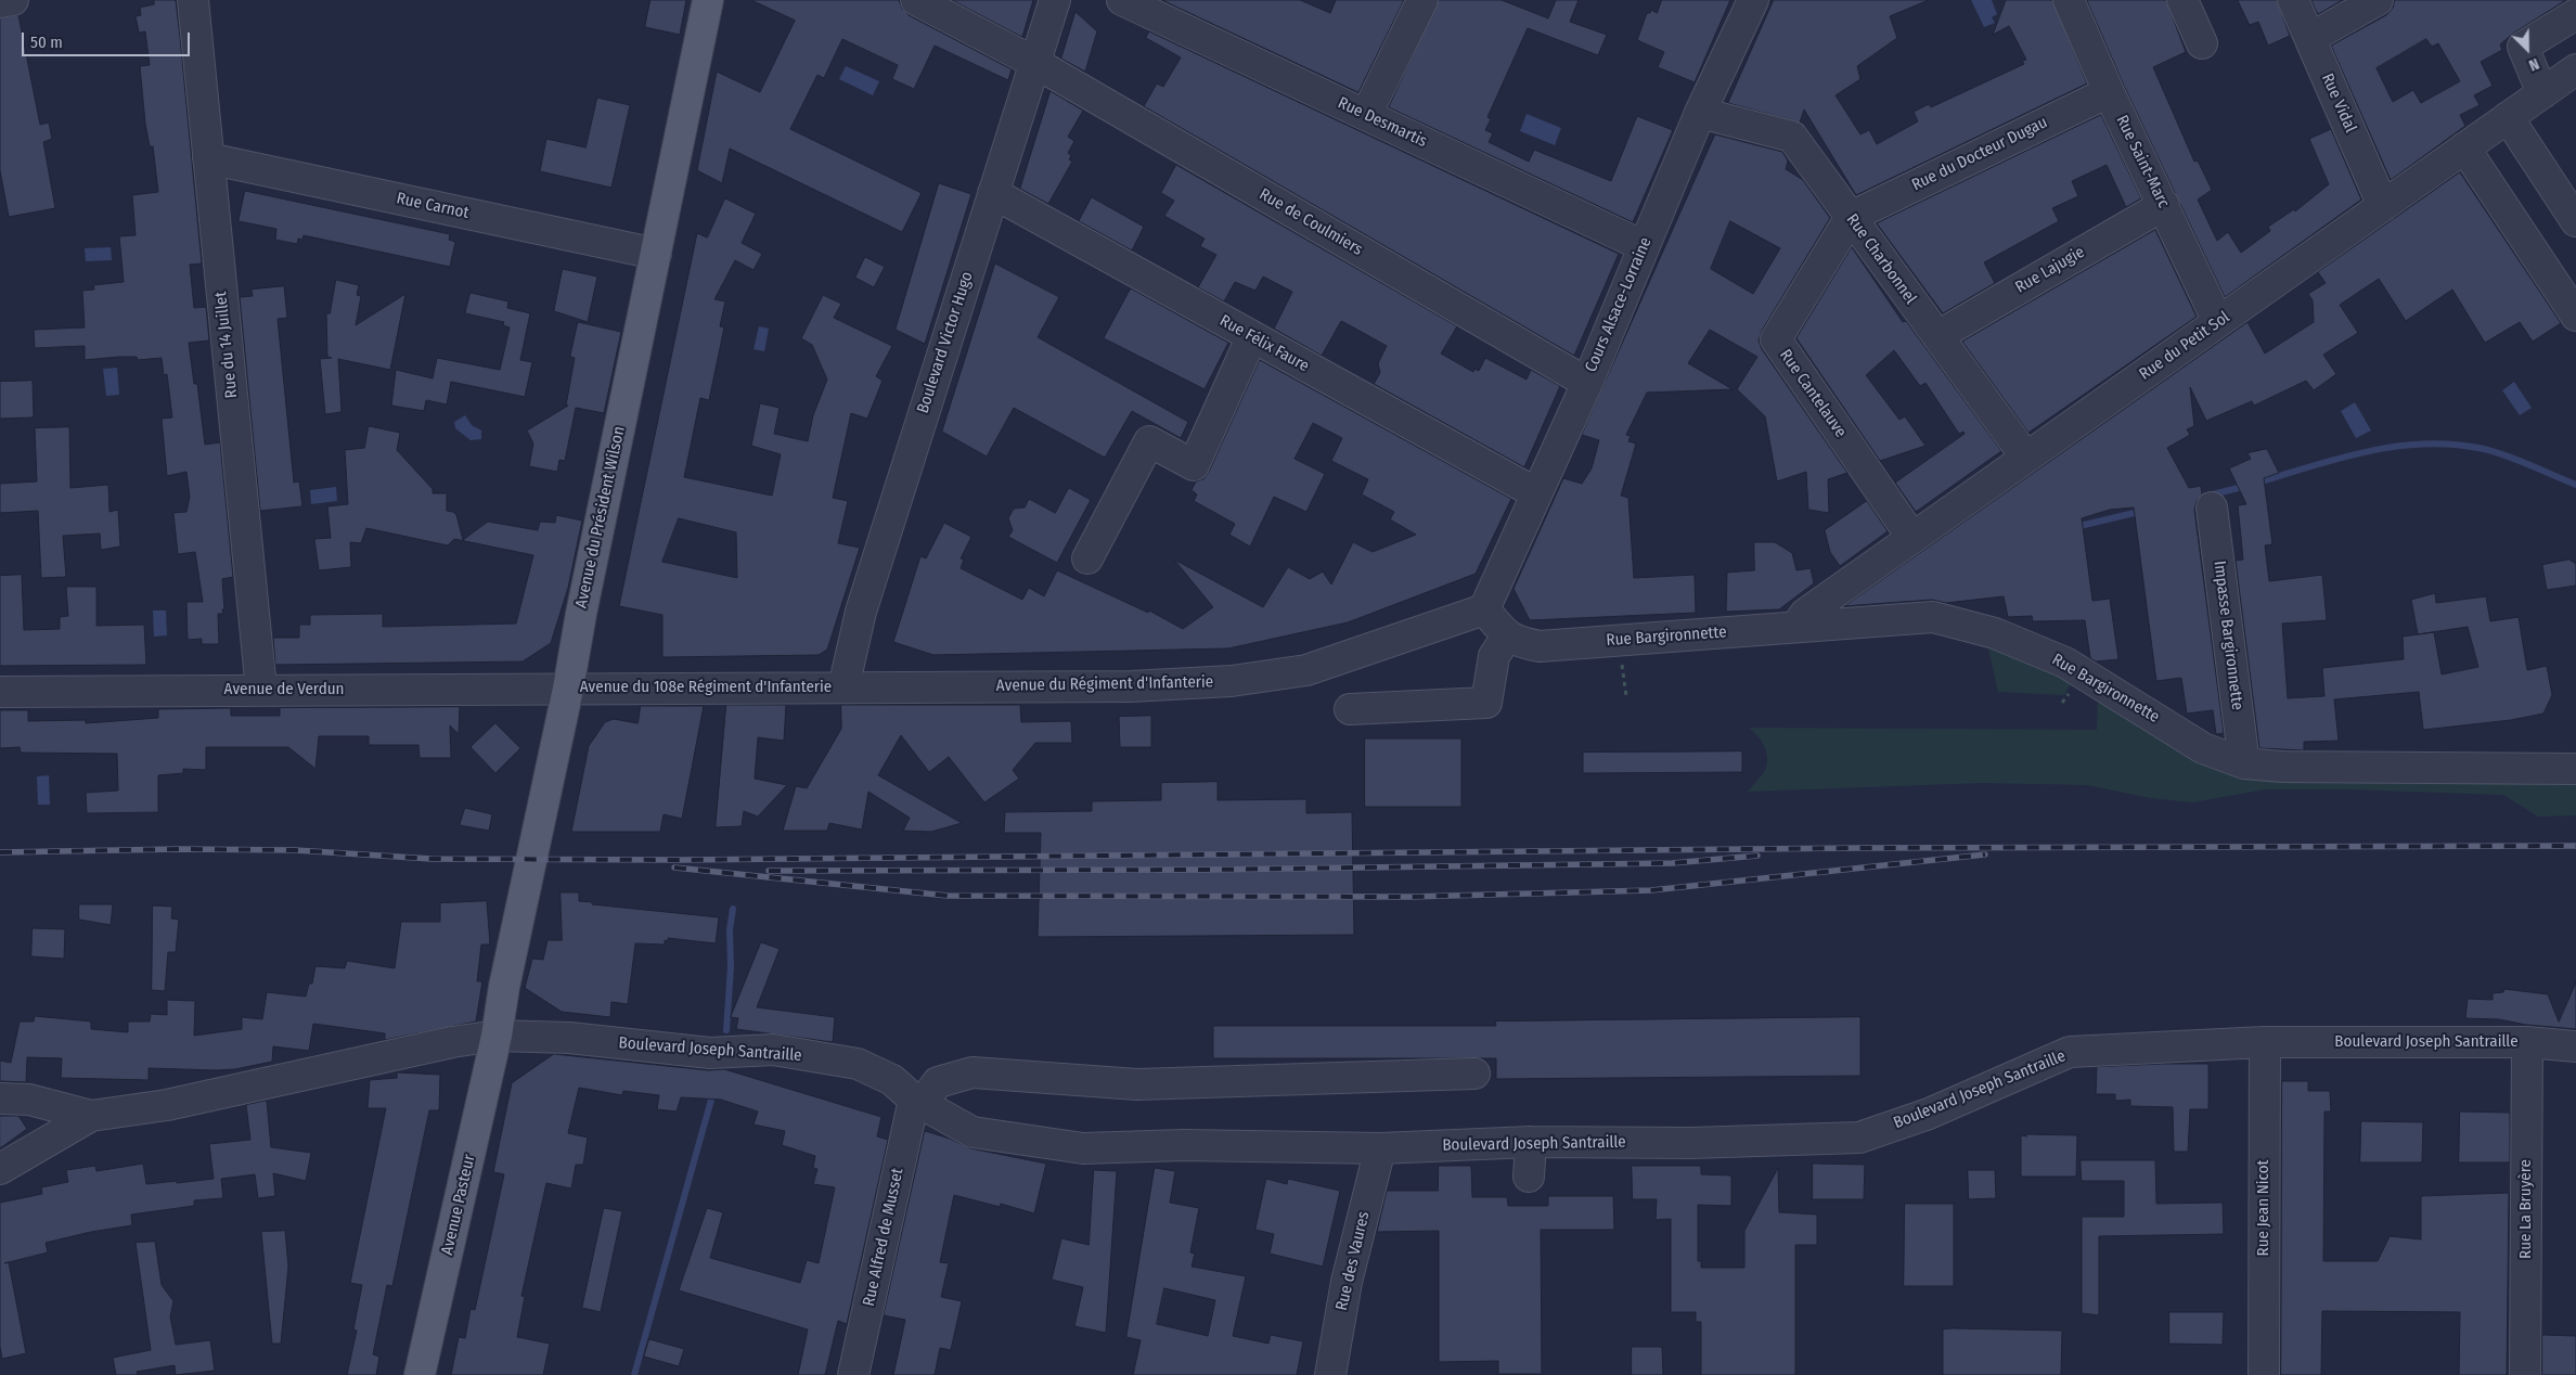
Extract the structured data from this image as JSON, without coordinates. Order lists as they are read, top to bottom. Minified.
{"streets":{"main road":["Avenue du Président Wilson","Avenue Pasteur"],"street":["Rue Vidal","Rue Desmartis","Rue du Docteur Dugau","Rue Saint-Marc","Rue Carnot","Rue de Coulmiers","Rue Charbonnel","Rue Lajugie","Cours Alsace-Lorraine","Boulevard Victor Hugo","Rue Félix Faure","Rue du 14 Juillet","Rue du Petit Sol","Rue Cantelauve","Impasse Bargironnette","Rue Bargironnette","Avenue du Régiment d'Infanterie","Avenue du 108e Régiment d'Infanterie","Avenue de Verdun","Boulevard Joseph Santraille","Rue Jean Nicot","Rue La Bruyère","Rue Alfred de Musset","Rue des Vaures"]},"crossings":[["Rue Vidal","Rue du Petit Sol"],["Rue Desmartis","Cours Alsace-Lorraine"],["Rue du Docteur Dugau","Rue Saint-Marc"],["Rue du Docteur Dugau","Rue Charbonnel"],["Rue du Docteur Dugau","Rue Cantelauve"],["Rue Saint-Marc","Rue Lajugie"],["Rue Saint-Marc","Rue du Petit Sol"],["Rue Carnot","Rue du 14 Juillet"],["Rue Carnot","Avenue du Président Wilson"],["Rue de Coulmiers","Cours Alsace-Lorraine"],["Rue de Coulmiers","Boulevard Victor Hugo"],["Rue Charbonnel","Rue Lajugie"],["Rue Charbonnel","Cours Alsace-Lorraine"],["Rue Charbonnel","Rue du Petit Sol"],["Rue Charbonnel","Rue Cantelauve"],["Cours Alsace-Lorraine","Rue Félix Faure"],["Cours Alsace-Lorraine","Avenue du Régiment d'Infanterie"],["Boulevard Victor Hugo","Rue Félix Faure"],["Boulevard Victor Hugo","Avenue du Régiment d'Infanterie"],["Boulevard Victor Hugo","Avenue du 108e Régiment d'Infanterie"],["Rue du 14 Juillet","Avenue de Verdun"],["Rue du Petit Sol","Rue Cantelauve"],["Rue du Petit Sol","Rue Bargironnette"],["Avenue du Président Wilson","Avenue du 108e Régiment d'Infanterie"],["Avenue du Président Wilson","Avenue de Verdun"],["Avenue du Président Wilson","Boulevard Joseph Santraille"],["Avenue du Président Wilson","Avenue Pasteur"],["Impasse Bargironnette","Rue Bargironnette"],["Avenue du Régiment d'Infanterie","Avenue du 108e Régiment d'Infanterie"],["Avenue du 108e Régiment d'Infanterie","Avenue de Verdun"],["Boulevard Joseph Santraille","Avenue Pasteur"],["Boulevard Joseph Santraille","Rue Jean Nicot"],["Boulevard Joseph Santraille","Rue La Bruyère"],["Boulevard Joseph Santraille","Rue Alfred de Musset"],["Boulevard Joseph Santraille","Rue des Vaures"]],"scale_bar":"50 m","north":"bottom right"}
